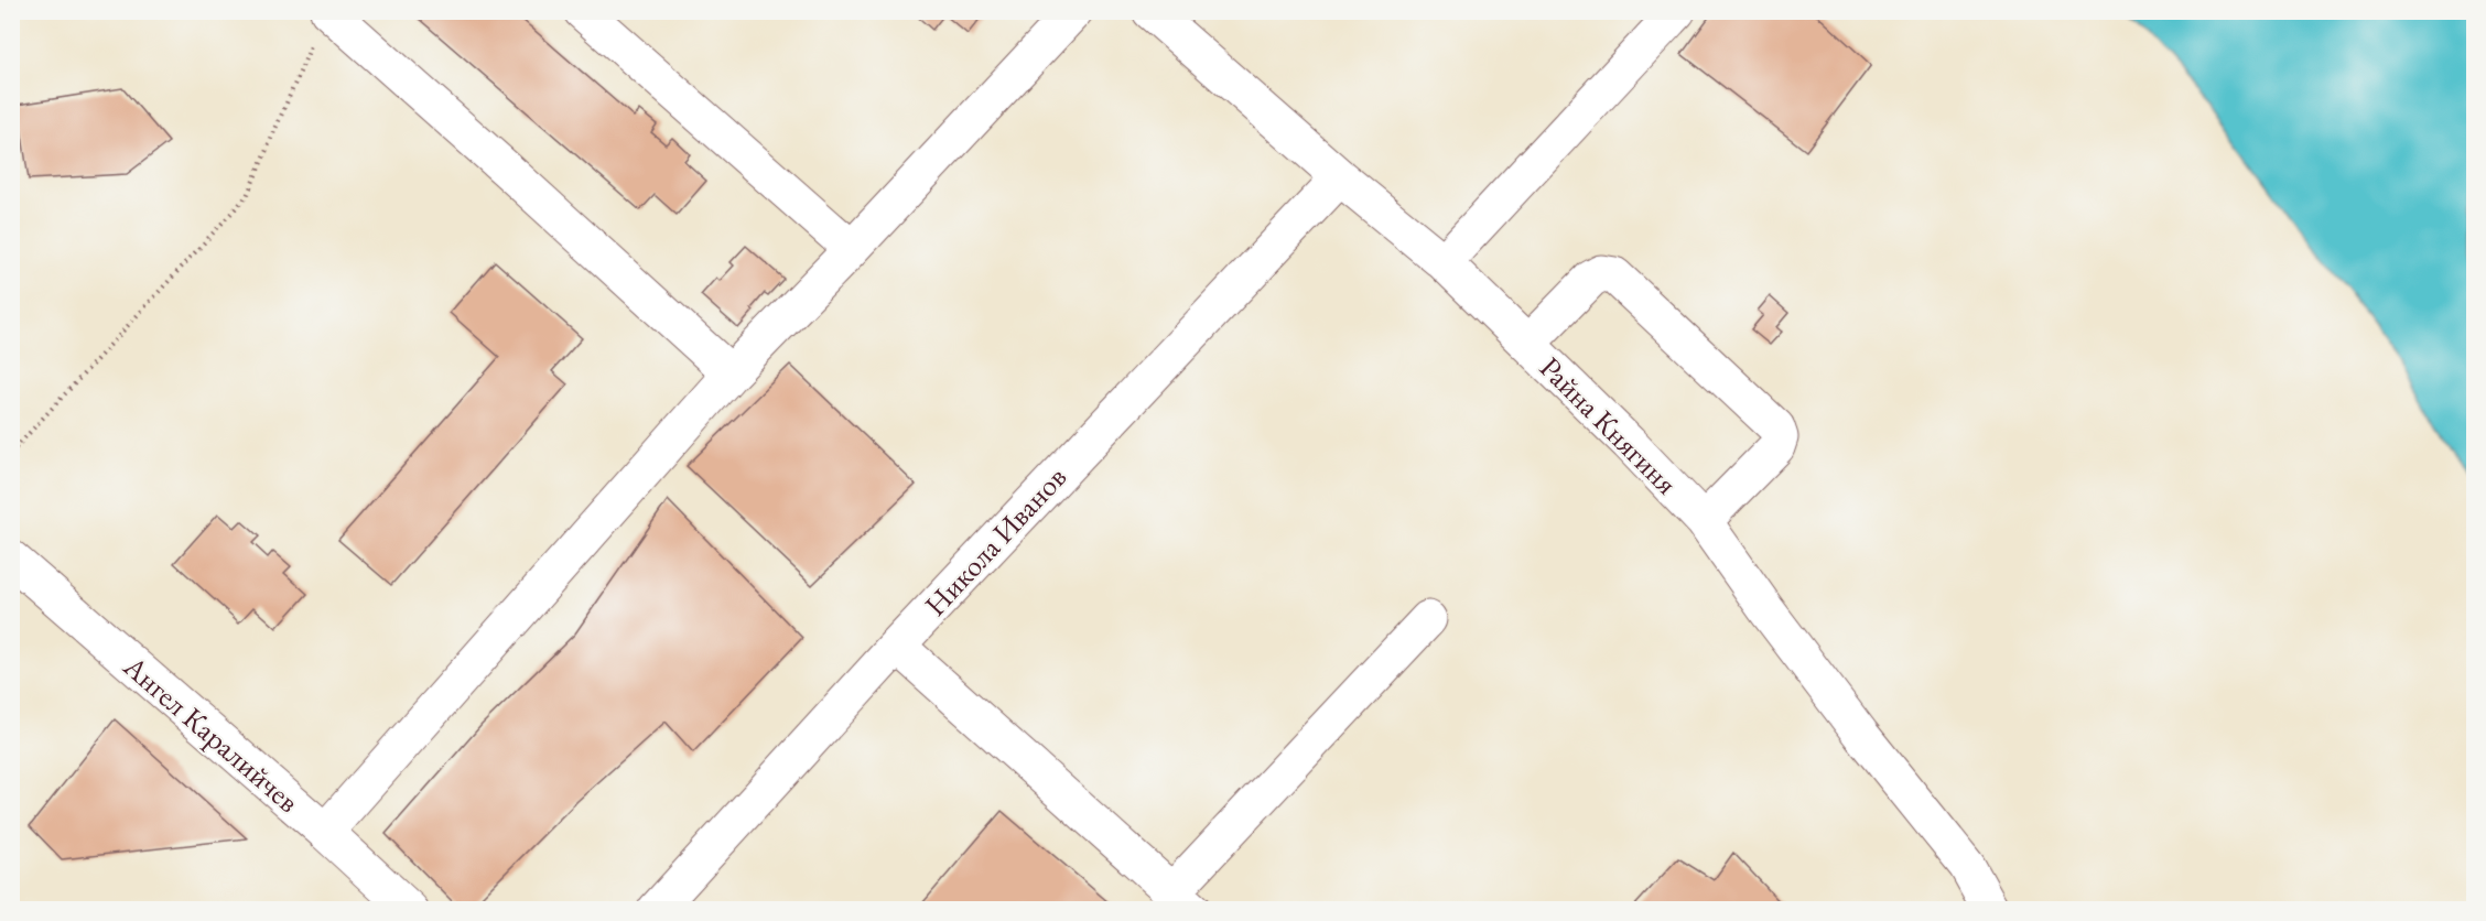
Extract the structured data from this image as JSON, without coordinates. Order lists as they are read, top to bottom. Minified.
{"streets":{"street":["Райна Княгиня","Никола Иванов","Ангел Каралийчев"]},"crossings":[["Райна Княгиня","Никола Иванов"]]}
